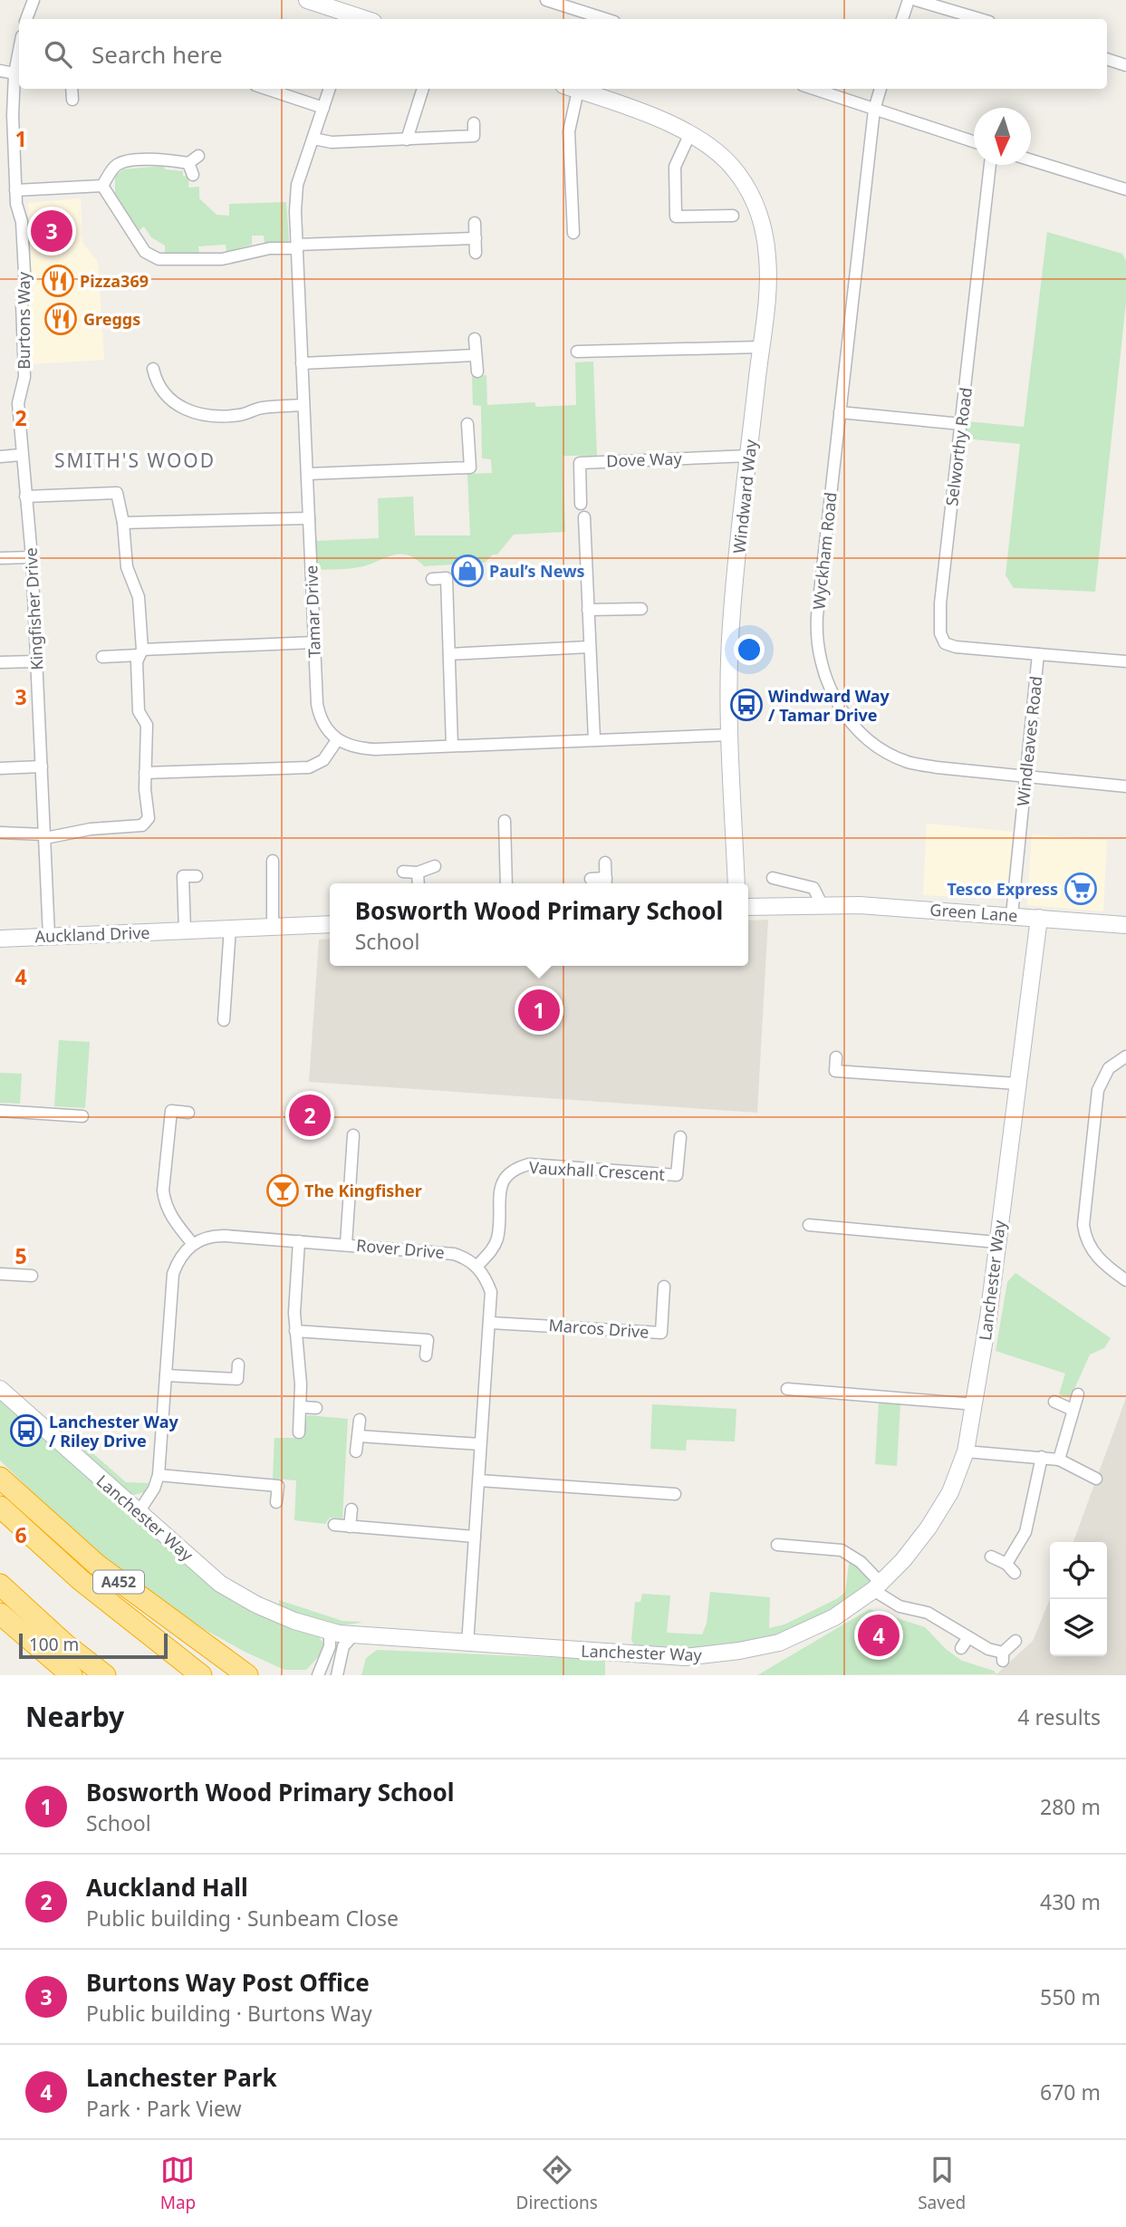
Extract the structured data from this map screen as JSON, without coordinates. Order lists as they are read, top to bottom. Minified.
{"streets":{"highway":["A452"],"street":["Burtons Way","Selworthy Road","Dove Way","Windward Way","Wyckham Road","Kingfisher Drive","Tamar Drive","Windleaves Road","Green Lane","Auckland Drive","Vauxhall Crescent","Rover Drive","Lanchester Way","Marcos Drive"]},"crossings":[["Burtons Way","Kingfisher Drive"],["Selworthy Road","Windleaves Road"],["Dove Way","Windward Way"],["Wyckham Road","Windleaves Road"],["Kingfisher Drive","Auckland Drive"],["Windleaves Road","Green Lane"],["Green Lane","Lanchester Way"],["Vauxhall Crescent","Rover Drive"]],"districts":["SMITH'S WOOD"],"places":{"restaurant":["Pizza369","Greggs"],"shop":["Paul’s News"],"bus stop":["Windward Way / Tamar Drive","Lanchester Way / Riley Drive"],"supermarket":["Tesco Express"],"bar":["The Kingfisher"]},"scale_bar":"100 m","north":"bottom","page":{"search":"Search here","pins":["3","1","2","4"],"popup":["Bosworth Wood Primary School","School"],"scale":"100 m","heading":["Nearby","4 results"],"list":[{"mark":"1","name":"Bosworth Wood Primary School","note":"School","value":"280 m"},{"mark":"2","name":"Auckland Hall","note":"Public building · Sunbeam Close","value":"430 m"},{"mark":"3","name":"Burtons Way Post Office","note":"Public building · Burtons Way","value":"550 m"},{"mark":"4","name":"Lanchester Park","note":"Park · Park View","value":"670 m"}],"nav":["Map","Directions","Saved"]},"grid":{"rows":["1","2","3","4","5","6"]}}
